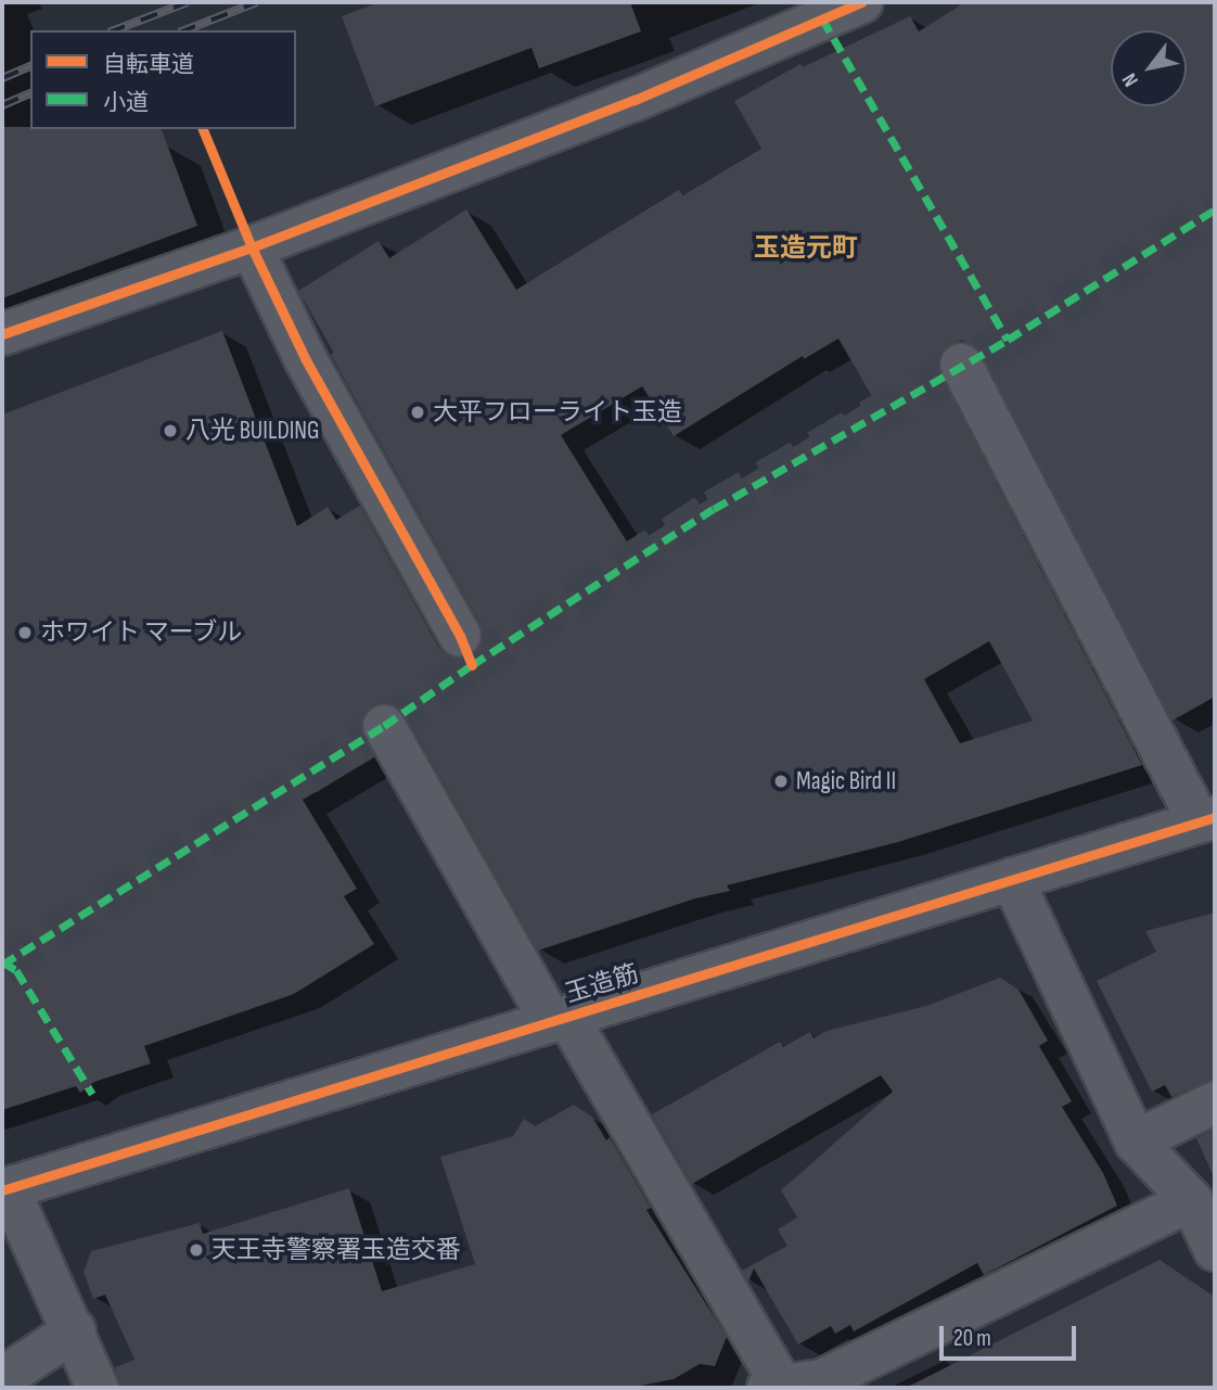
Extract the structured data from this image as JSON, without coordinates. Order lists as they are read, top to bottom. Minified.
{"streets":{"street":["玉造筋"]},"districts":["玉造元町"],"places":["大平フローライト玉造","八光 BUILDING","ホワイト マーブル","Magic Bird II","天王寺警察署玉造交番"],"legend":["自転車道","小道"],"scale_bar":"20 m","north":"bottom left"}
